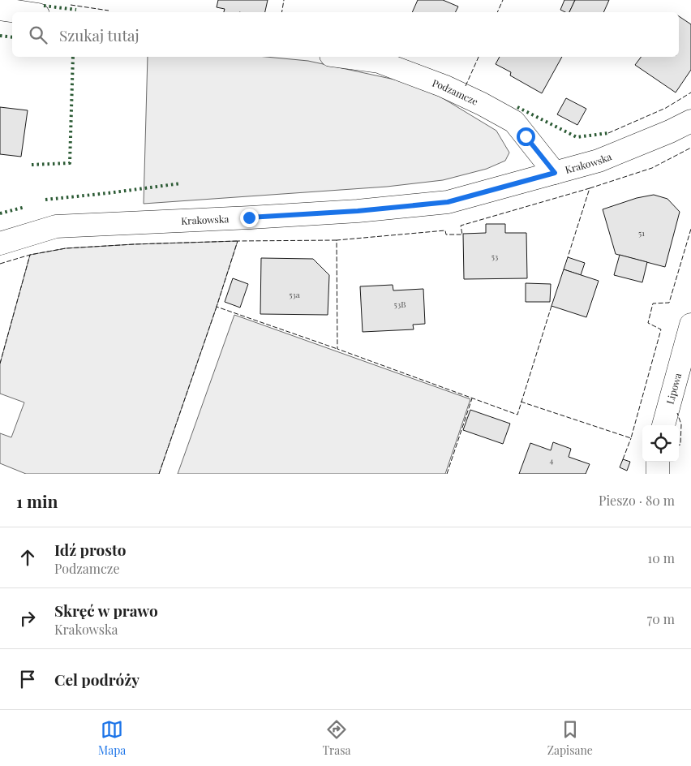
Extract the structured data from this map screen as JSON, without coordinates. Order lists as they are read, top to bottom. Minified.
{"streets":{"street":["Podzamcze","Krakowska","Lipowa"]},"crossings":[["Podzamcze","Krakowska"]],"house_numbers":["51","53","53a","53B","4"],"page":{"search":"Szukaj tutaj","heading":["1 min","Pieszo · 80 m"],"list":[["Idź prosto","Podzamcze","10 m"],["Skręć w prawo","Krakowska","70 m"],"Cel podróży"],"nav":["Mapa","Trasa","Zapisane"]}}
